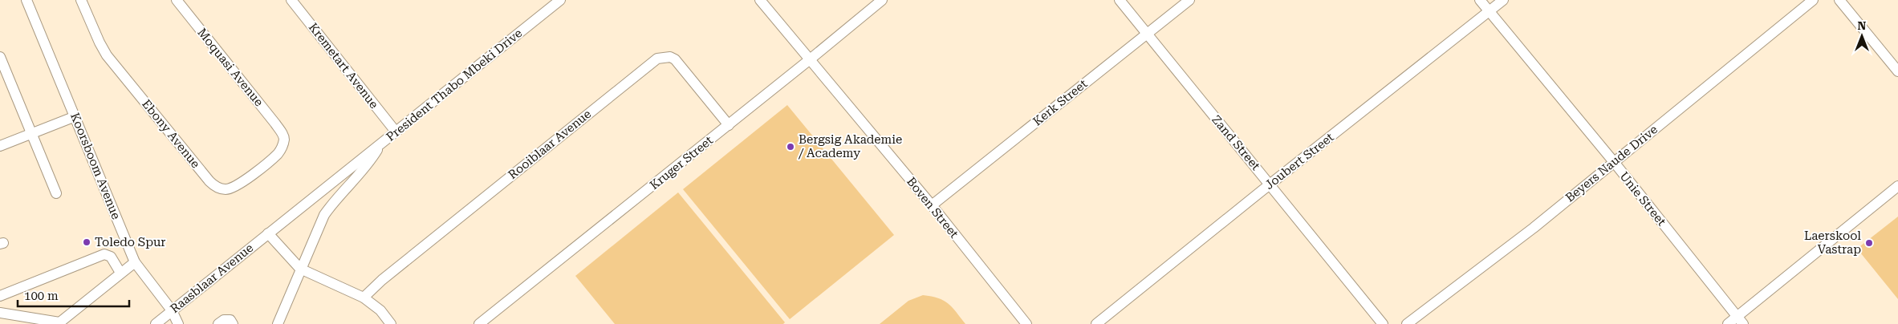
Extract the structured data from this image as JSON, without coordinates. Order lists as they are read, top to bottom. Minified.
{"streets":{"street":["Kremetart Avenue","Moquasi Avenue","President Thabo Mbeki Drive","Kerk Street","Ebony Avenue","Zand Street","Rooiblaar Avenue","Joubert Street","Kruger Street","Beyers Naude Drive","Koorsboom Avenue","Unie Street","Boven Street","Raasblaar Avenue"]},"crossings":[["Kremetart Avenue","President Thabo Mbeki Drive"],["Moquasi Avenue","Ebony Avenue"],["President Thabo Mbeki Drive","Raasblaar Avenue"],["Kerk Street","Zand Street"],["Kerk Street","Boven Street"],["Zand Street","Joubert Street"],["Rooiblaar Avenue","Kruger Street"],["Joubert Street","Unie Street"],["Kruger Street","Boven Street"],["Beyers Naude Drive","Unie Street"],["Koorsboom Avenue","Raasblaar Avenue"]],"places":["Bergsig Akademie / Academy","Toledo Spur","Laerskool Vastrap"],"scale_bar":"100 m","north":"top"}
